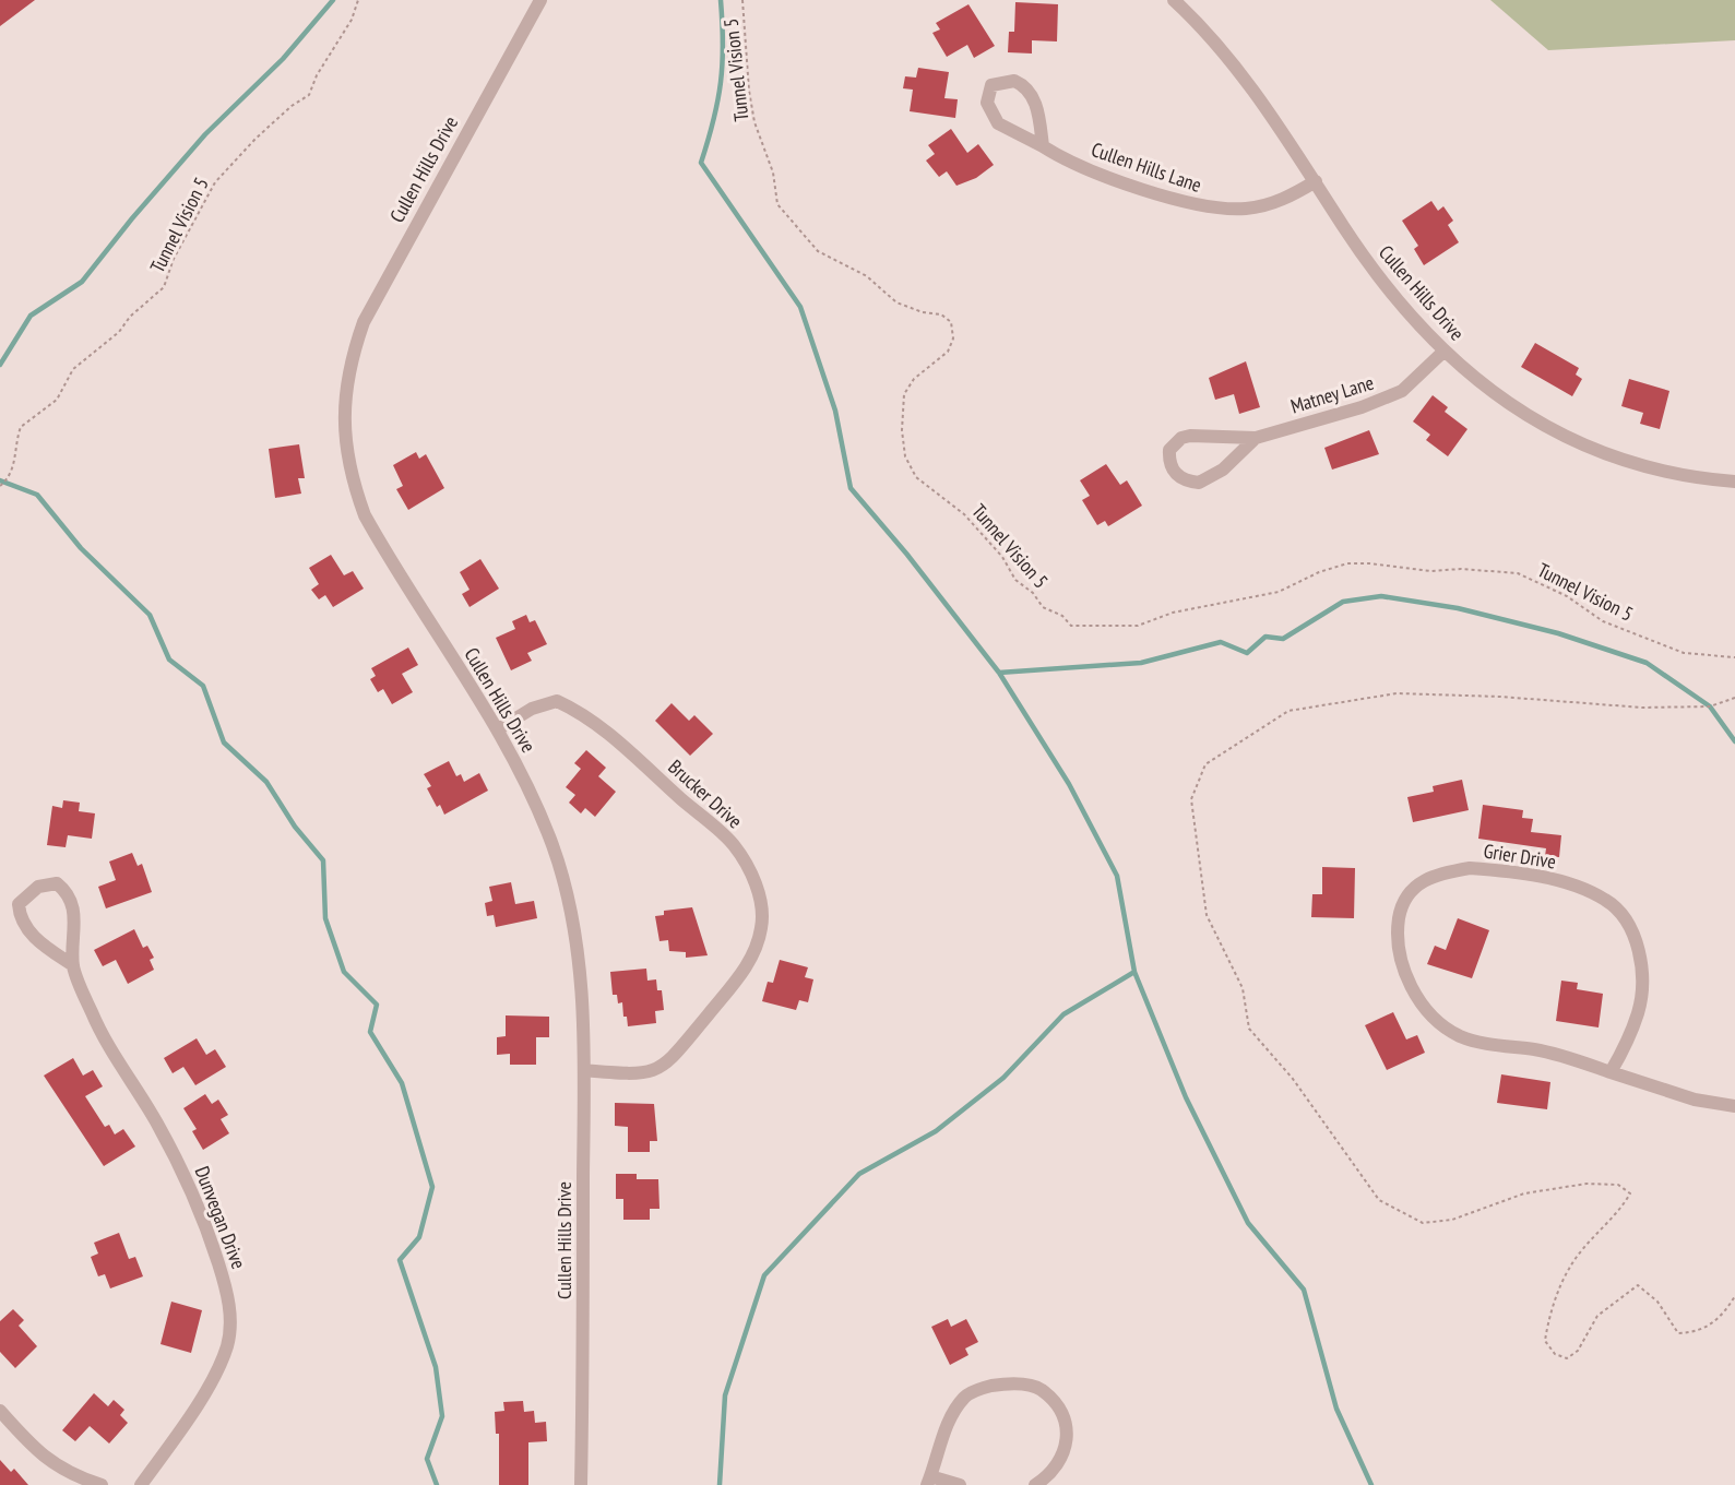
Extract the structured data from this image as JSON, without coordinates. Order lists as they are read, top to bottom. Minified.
{"streets":{"street":["Cullen Hills Lane","Cullen Hills Drive","Matney Lane","Brucker Drive","Grier Drive","Dunvegan Drive"],"path":["Tunnel Vision 5"]},"crossings":[["Cullen Hills Lane","Cullen Hills Drive"],["Cullen Hills Drive","Matney Lane"],["Cullen Hills Drive","Brucker Drive"]]}
